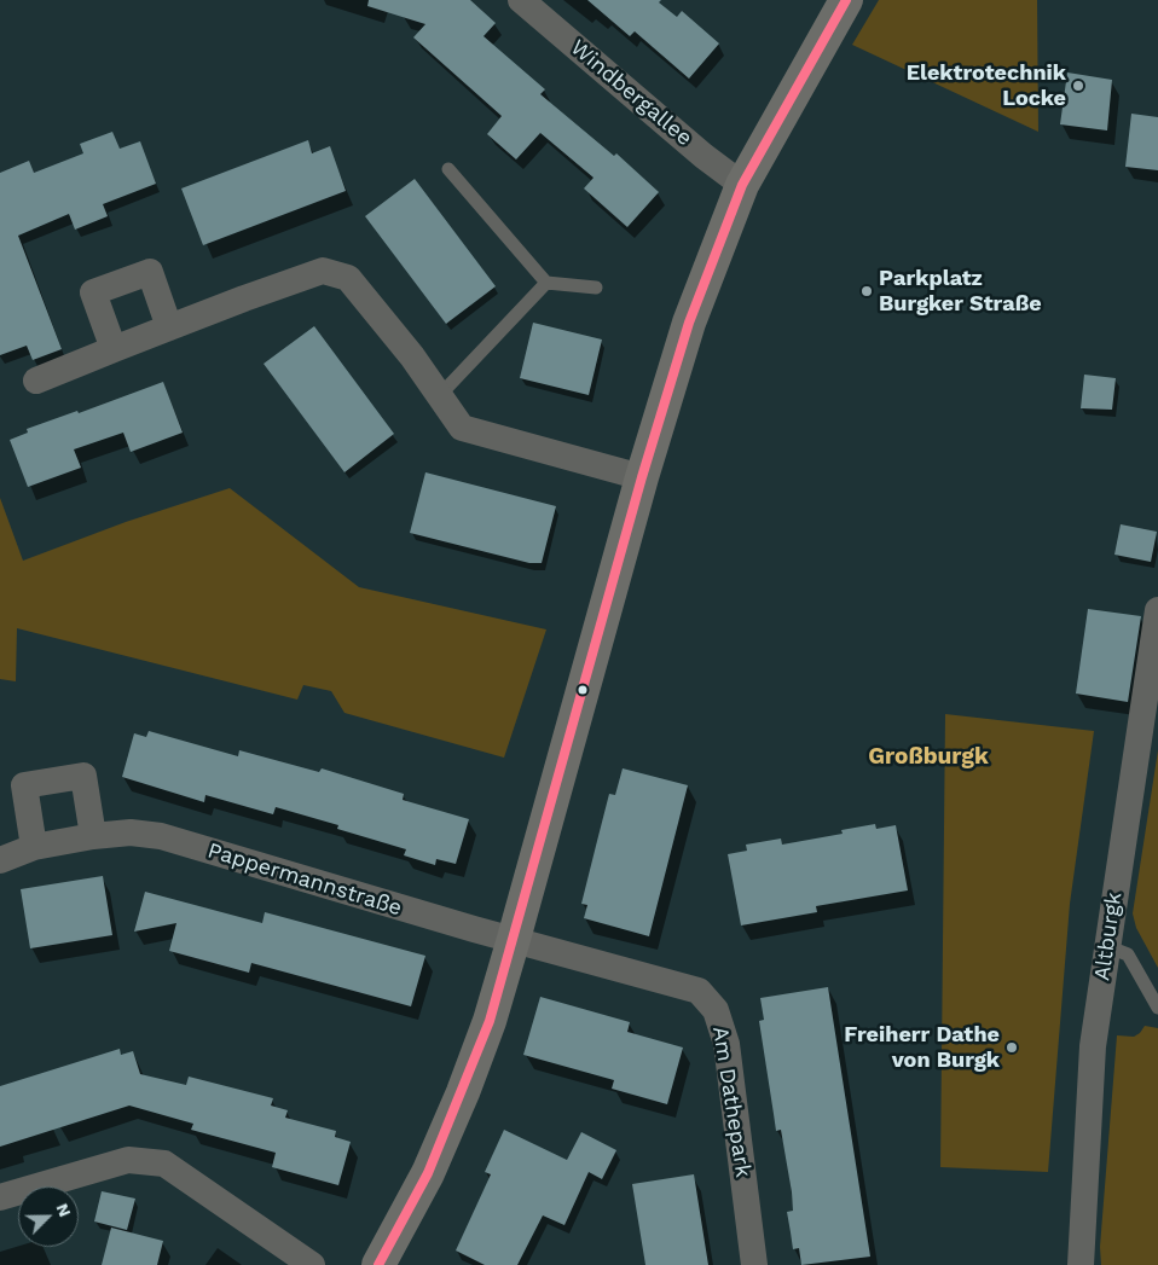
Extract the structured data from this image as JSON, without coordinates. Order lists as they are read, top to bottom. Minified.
{"streets":{"street":["Windbergallee","Pappermannstraße","Altburgk","Am Dathepark"]},"crossings":[["Pappermannstraße","Am Dathepark"]],"districts":["Großburgk"],"places":["Elektrotechnik Locke","Parkplatz Burgker Straße","Freiherr Dathe von Burgk"],"north":"top right"}
